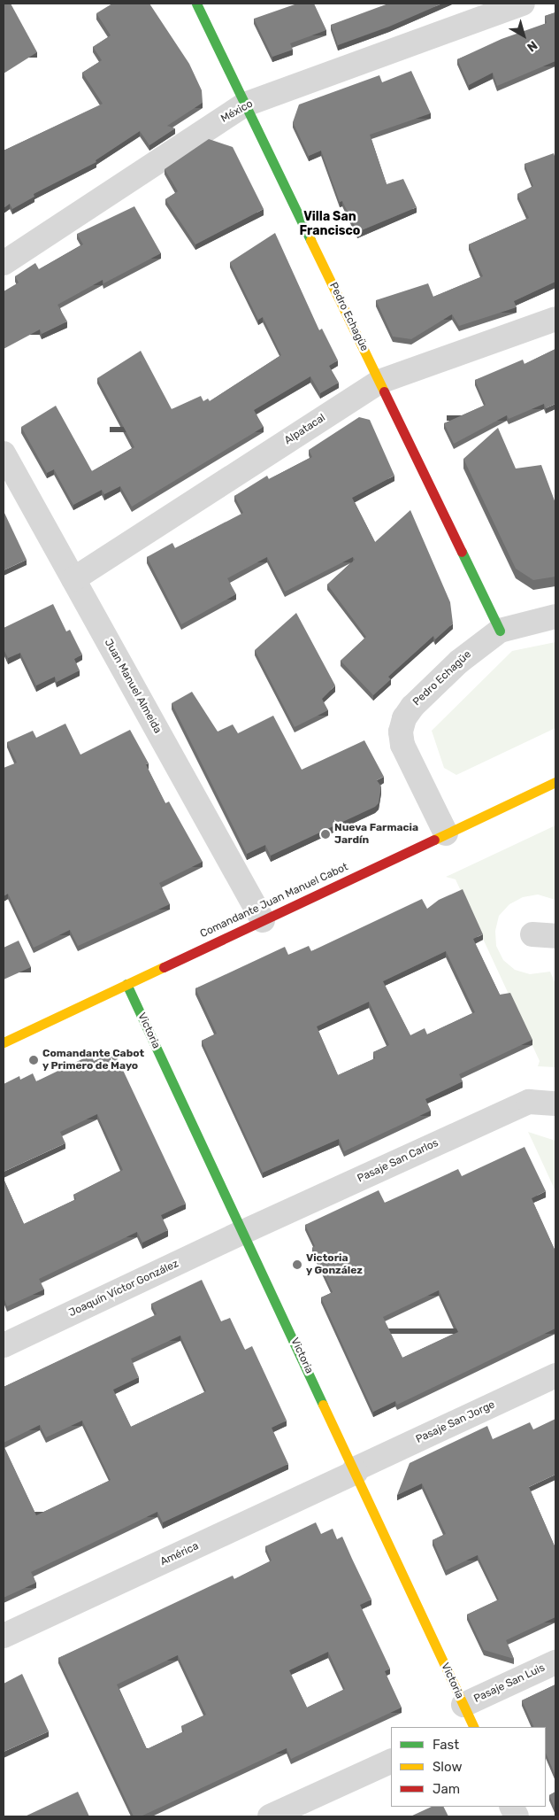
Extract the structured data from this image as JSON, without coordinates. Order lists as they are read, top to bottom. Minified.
{"streets":{"street":["México","Pedro Echagüe","Alpatacal","Juan Manuel Almeida","Comandante Juan Manuel Cabot","Victoria","Pasaje San Carlos","Joaquín Víctor González","Pasaje San Jorge","América","Pasaje San Luis"]},"crossings":[["México","Pedro Echagüe"],["Pedro Echagüe","Alpatacal"],["Pedro Echagüe","Comandante Juan Manuel Cabot"],["Alpatacal","Juan Manuel Almeida"],["Juan Manuel Almeida","Comandante Juan Manuel Cabot"],["Comandante Juan Manuel Cabot","Victoria"],["Victoria","Pasaje San Carlos"],["Victoria","Joaquín Víctor González"],["Victoria","Pasaje San Jorge"],["Victoria","América"],["Victoria","Pasaje San Luis"],["Pasaje San Carlos","Joaquín Víctor González"],["Pasaje San Jorge","América"]],"districts":["Villa San Francisco"],"places":["Nueva Farmacia Jardín","Comandante Cabot y Primero de Mayo","Victoria y González"],"legend":["Fast","Slow","Jam"],"north":"bottom right"}
